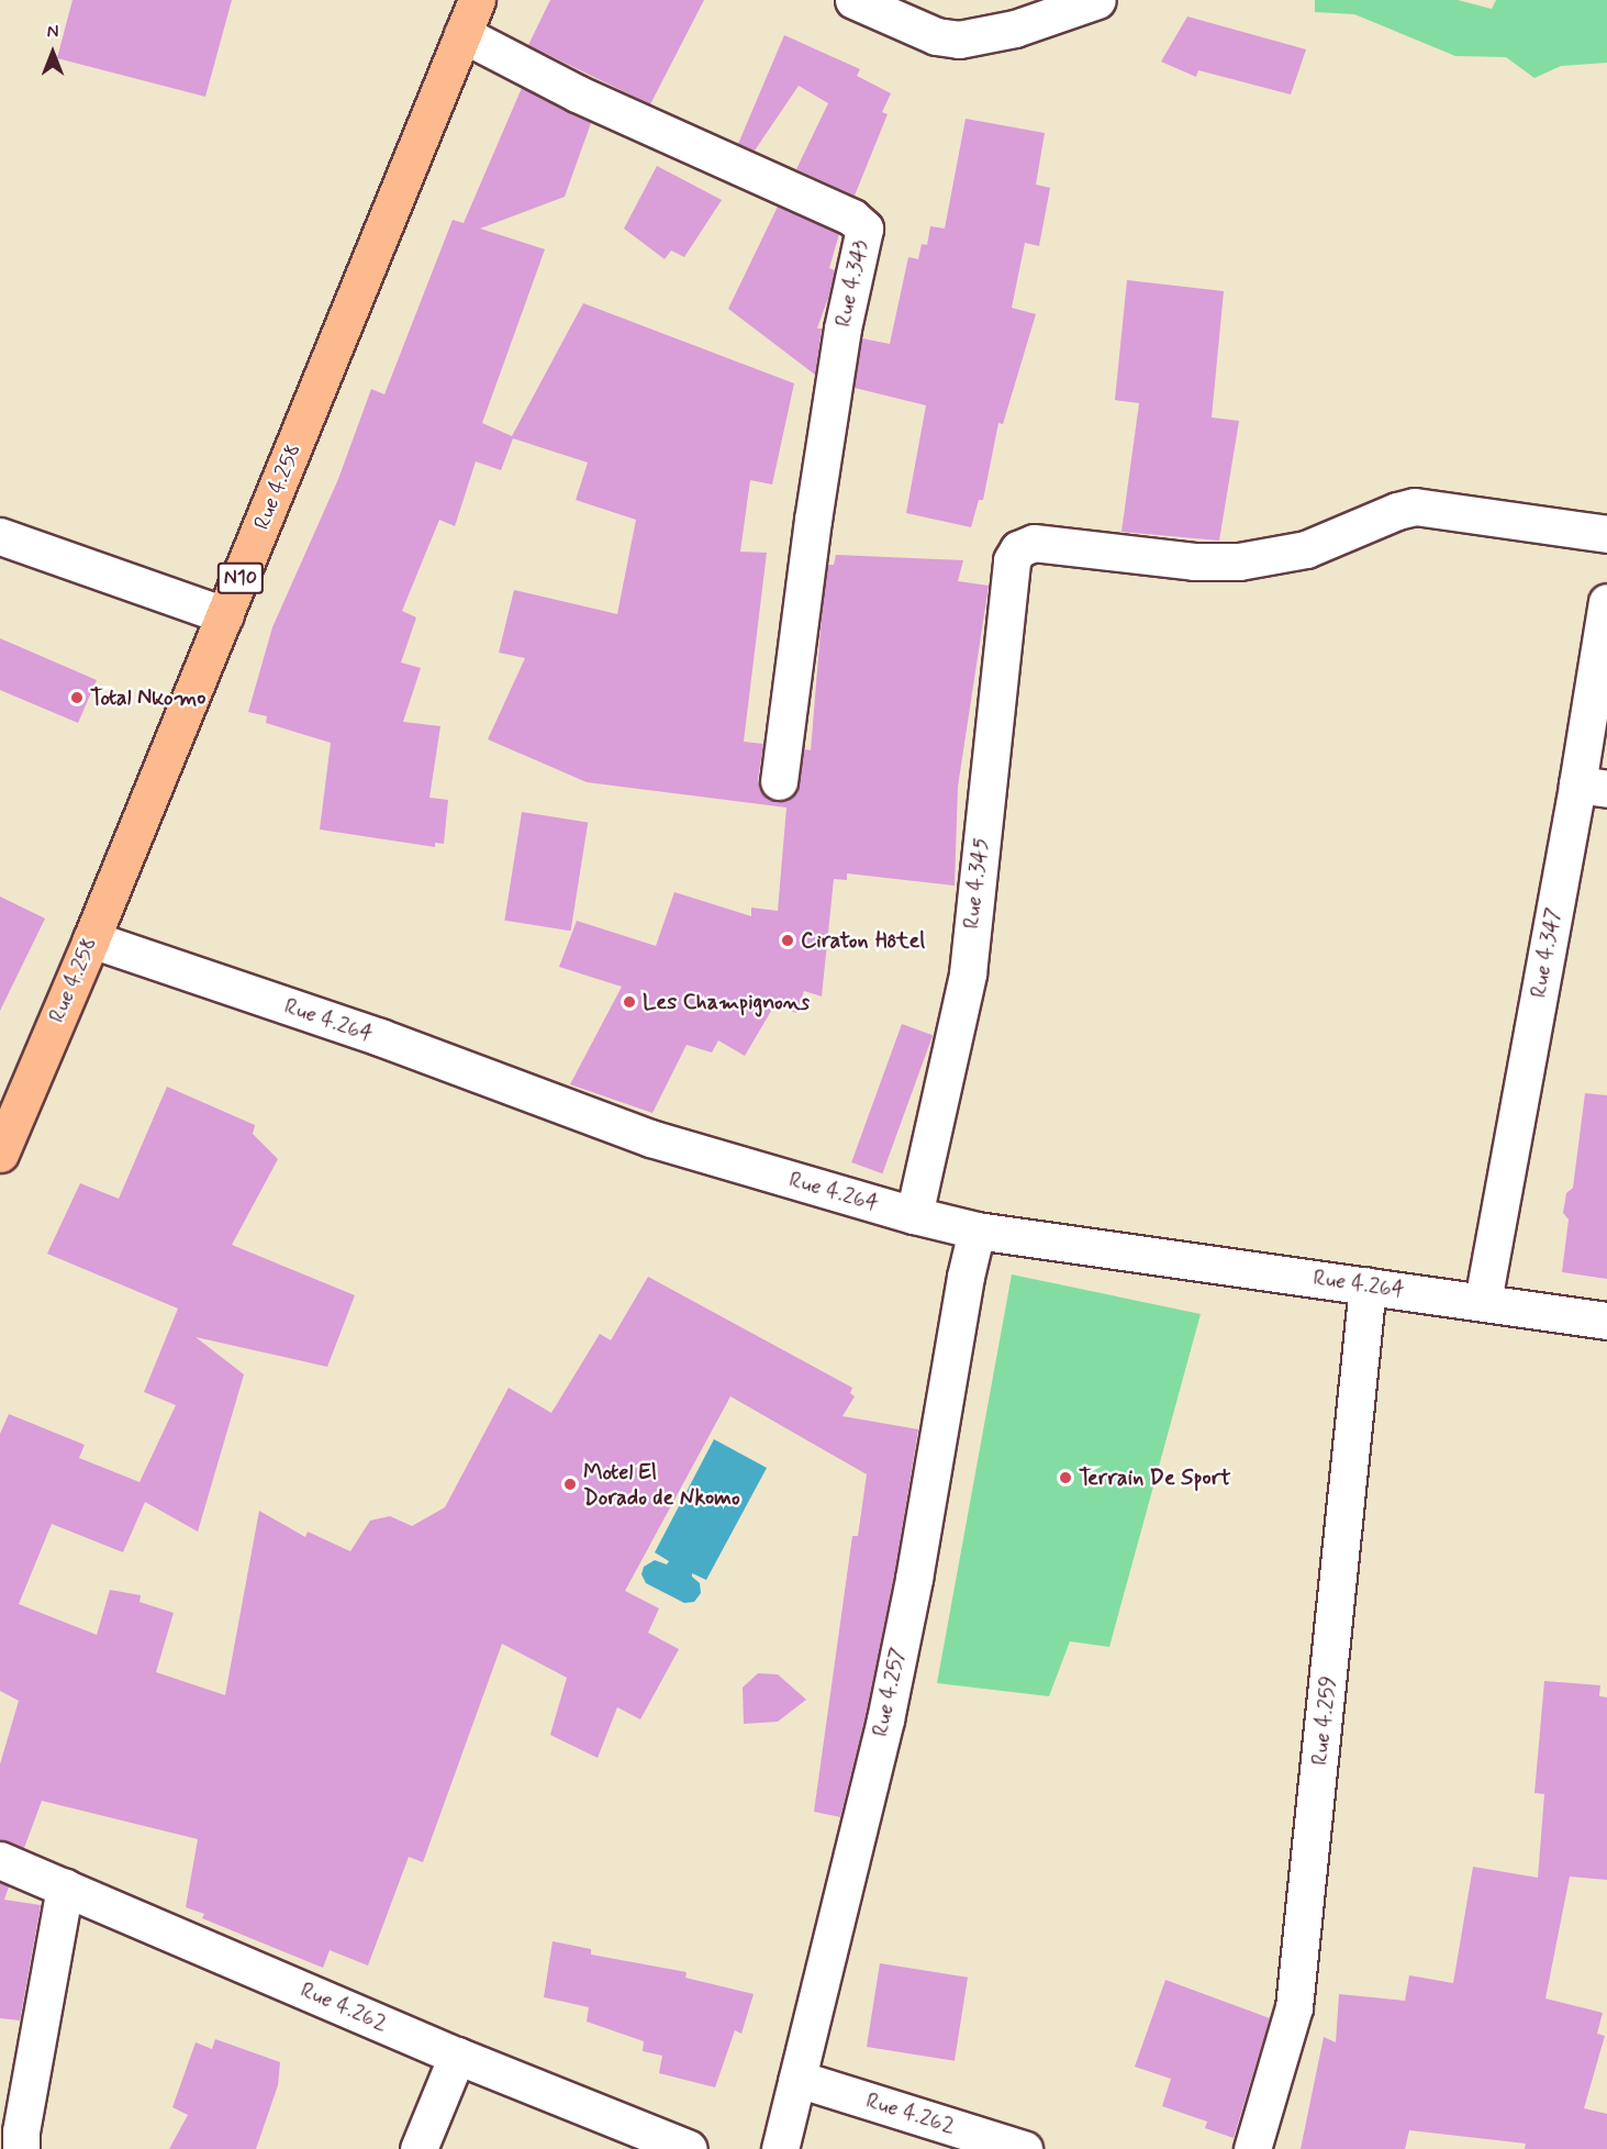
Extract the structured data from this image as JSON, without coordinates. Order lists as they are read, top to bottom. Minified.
{"streets":{"highway":["Rue 4.258","N10"],"street":["Rue 4.343","Rue 4.345","Rue 4.347","Rue 4.264","Rue 4.257","Rue 4.259","Rue 4.262"]},"crossings":[["Rue 4.343","Rue 4.258"],["Rue 4.258","Rue 4.264"],["Rue 4.345","Rue 4.264"],["Rue 4.347","Rue 4.264"],["Rue 4.264","Rue 4.257"],["Rue 4.264","Rue 4.259"],["Rue 4.257","Rue 4.262"]],"places":["Total Nkomo","Ciraton Hôtel","Les Champignons","Terrain De Sport","Motel El Dorado de Nkomo"],"north":"top"}
